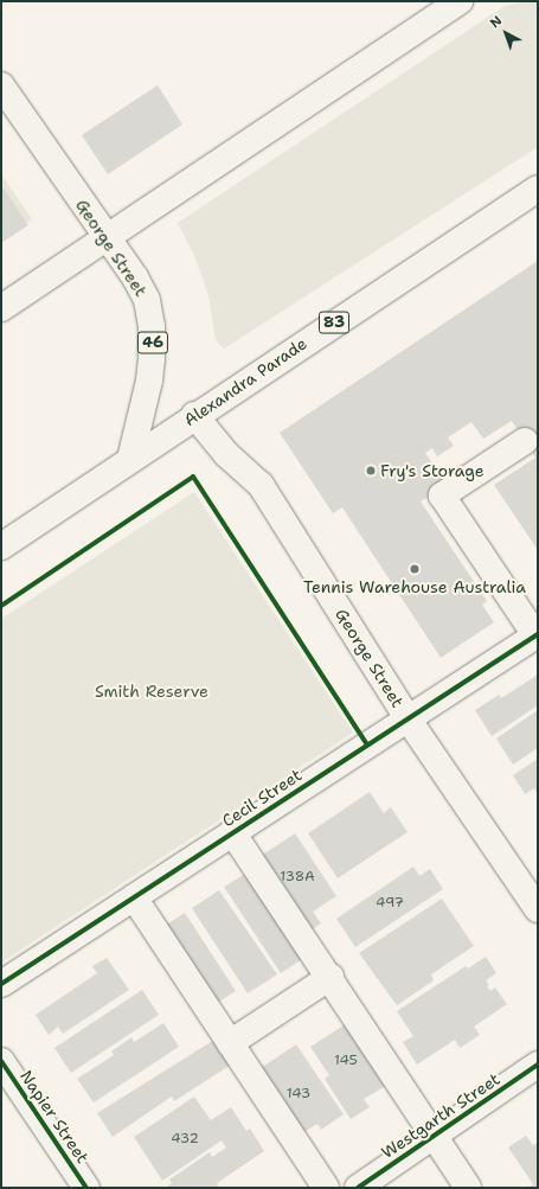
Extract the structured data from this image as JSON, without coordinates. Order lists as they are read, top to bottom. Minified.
{"streets":{"main road":["George Street","83","46","Alexandra Parade","Cecil Street","Westgarth Street","Napier Street"]},"crossings":[["George Street","Alexandra Parade"],["George Street","Cecil Street"]],"parks":["Smith Reserve"],"places":["Fry's Storage","Tennis Warehouse Australia"],"house_numbers":["138A","497","145","143","432"],"north":"top left"}
